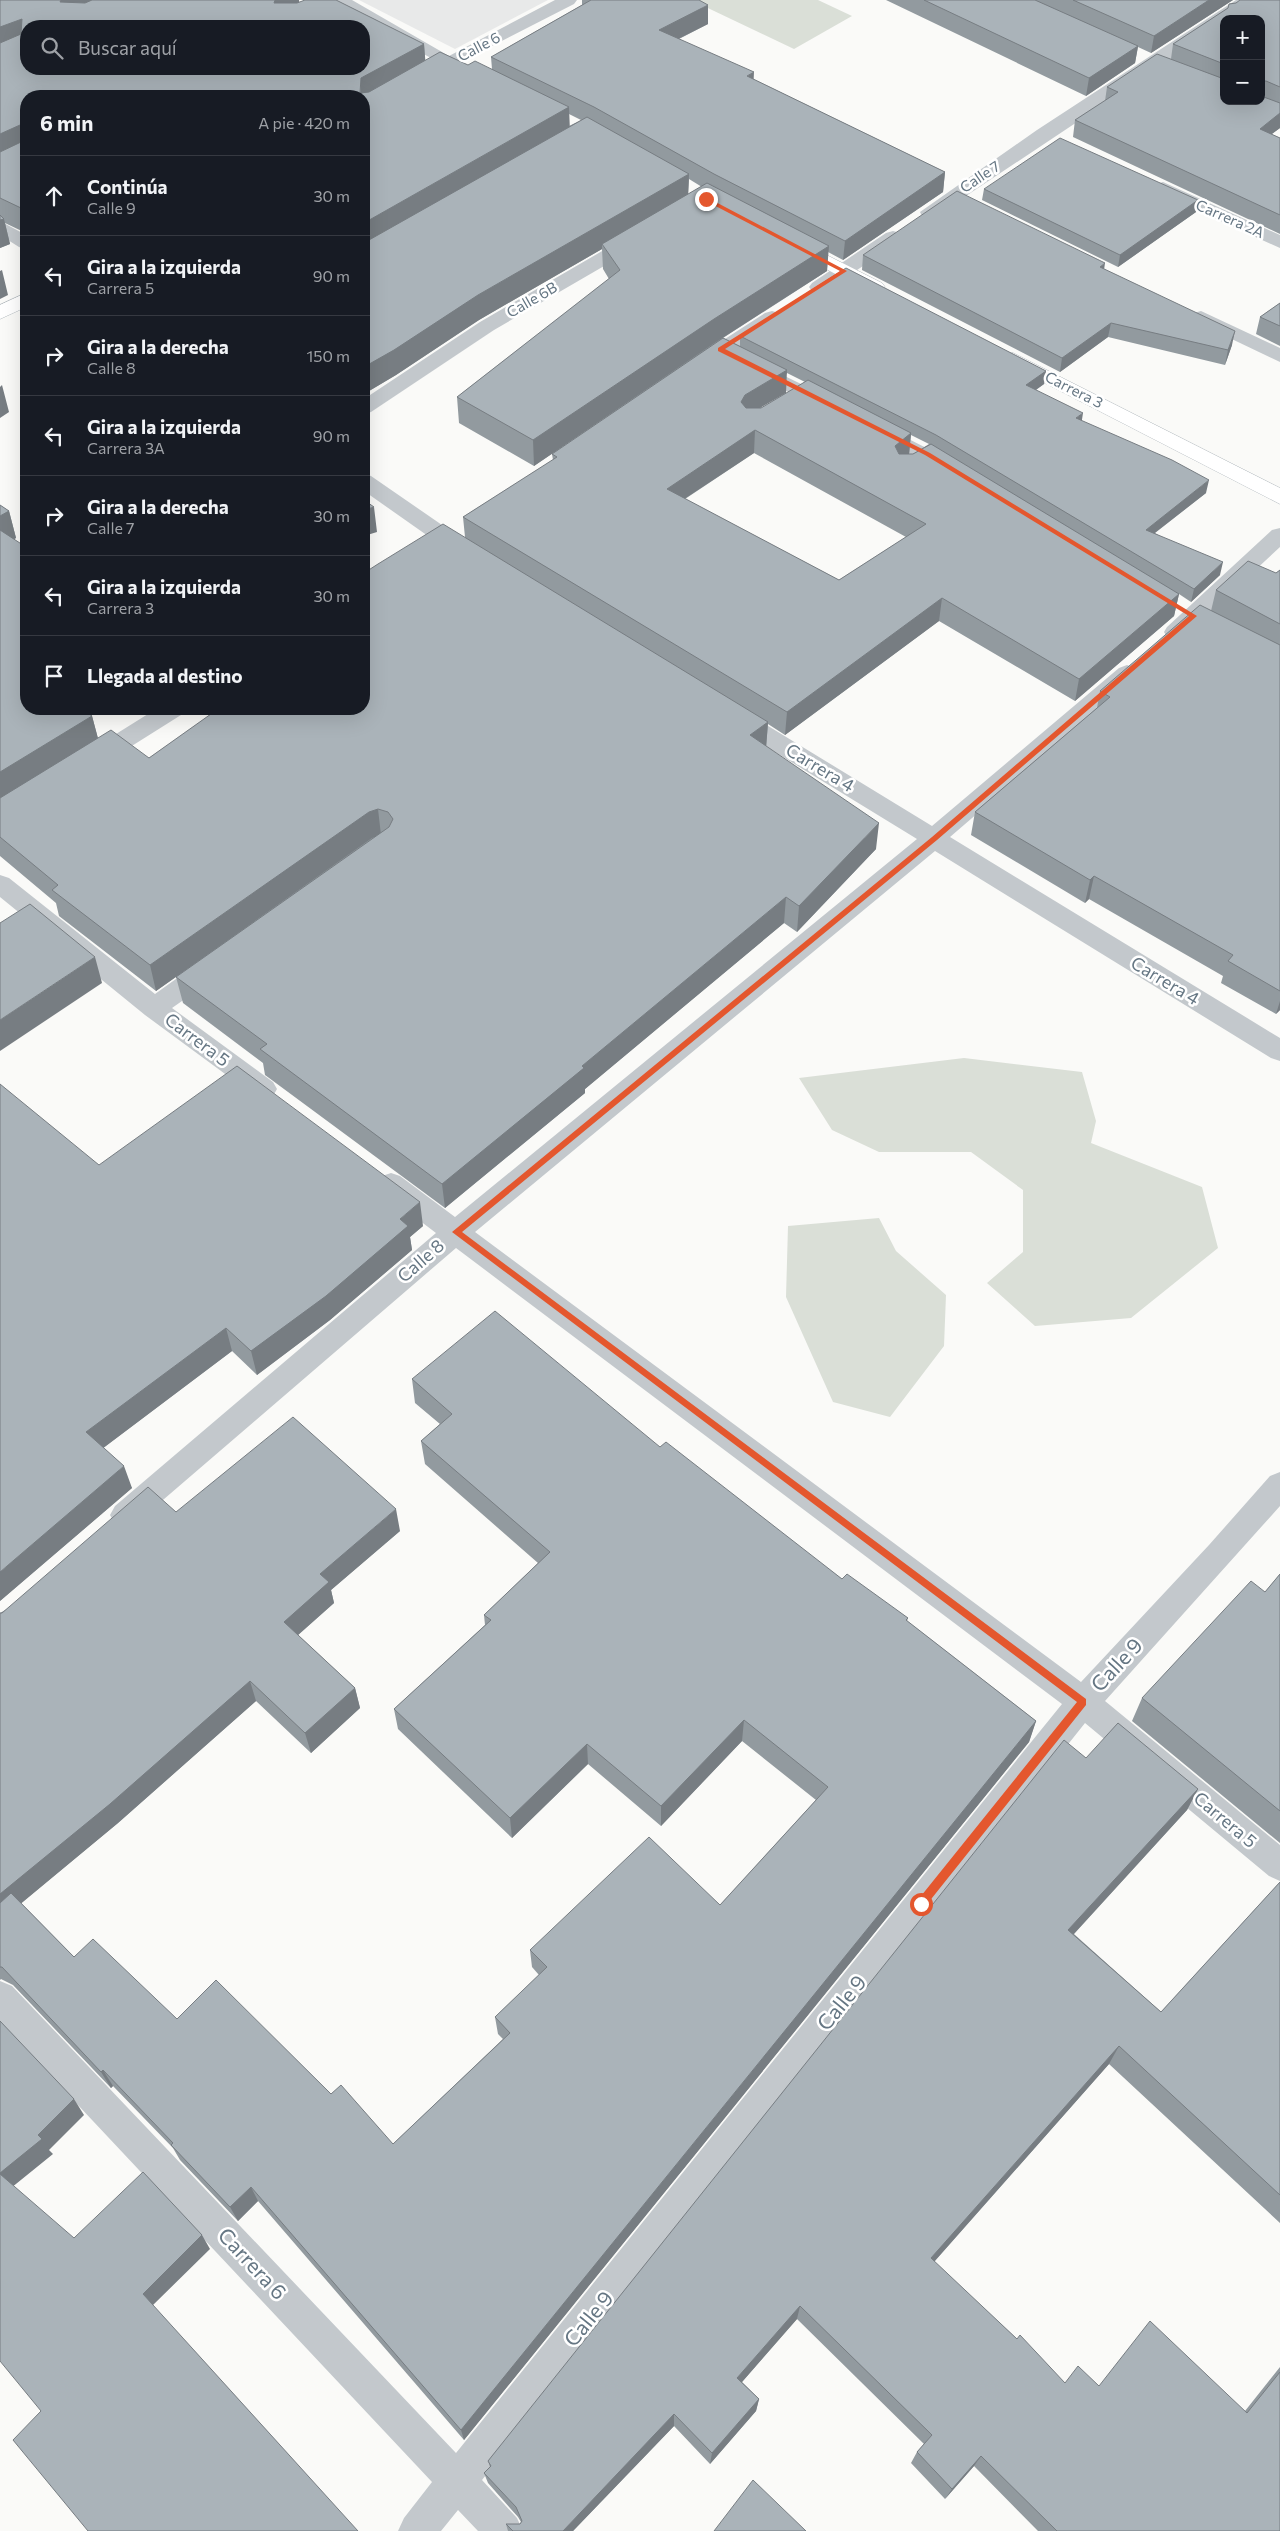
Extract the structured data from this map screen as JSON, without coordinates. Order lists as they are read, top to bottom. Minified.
{"streets":{"main road":["Carrera 3"],"street":["Calle 6","Calle 7","Carrera 2A","Calle 6B","Carrera 4","Carrera 5","Calle 8","Calle 9","Carrera 6"]},"crossings":[["Carrera 4","Calle 8"],["Carrera 5","Calle 8"],["Carrera 5","Calle 9"],["Calle 9","Carrera 6"]],"page":{"map_buttons":["+","−"],"search":"Buscar aquí","heading":["6 min","A pie · 420 m"],"list":[["Continúa","Calle 9","30 m"],["Gira a la izquierda","Carrera 5","90 m"],["Gira a la derecha","Calle 8","150 m"],["Gira a la izquierda","Carrera 3A","90 m"],["Gira a la derecha","Calle 7","30 m"],["Gira a la izquierda","Carrera 3","30 m"],"Llegada al destino"]}}
